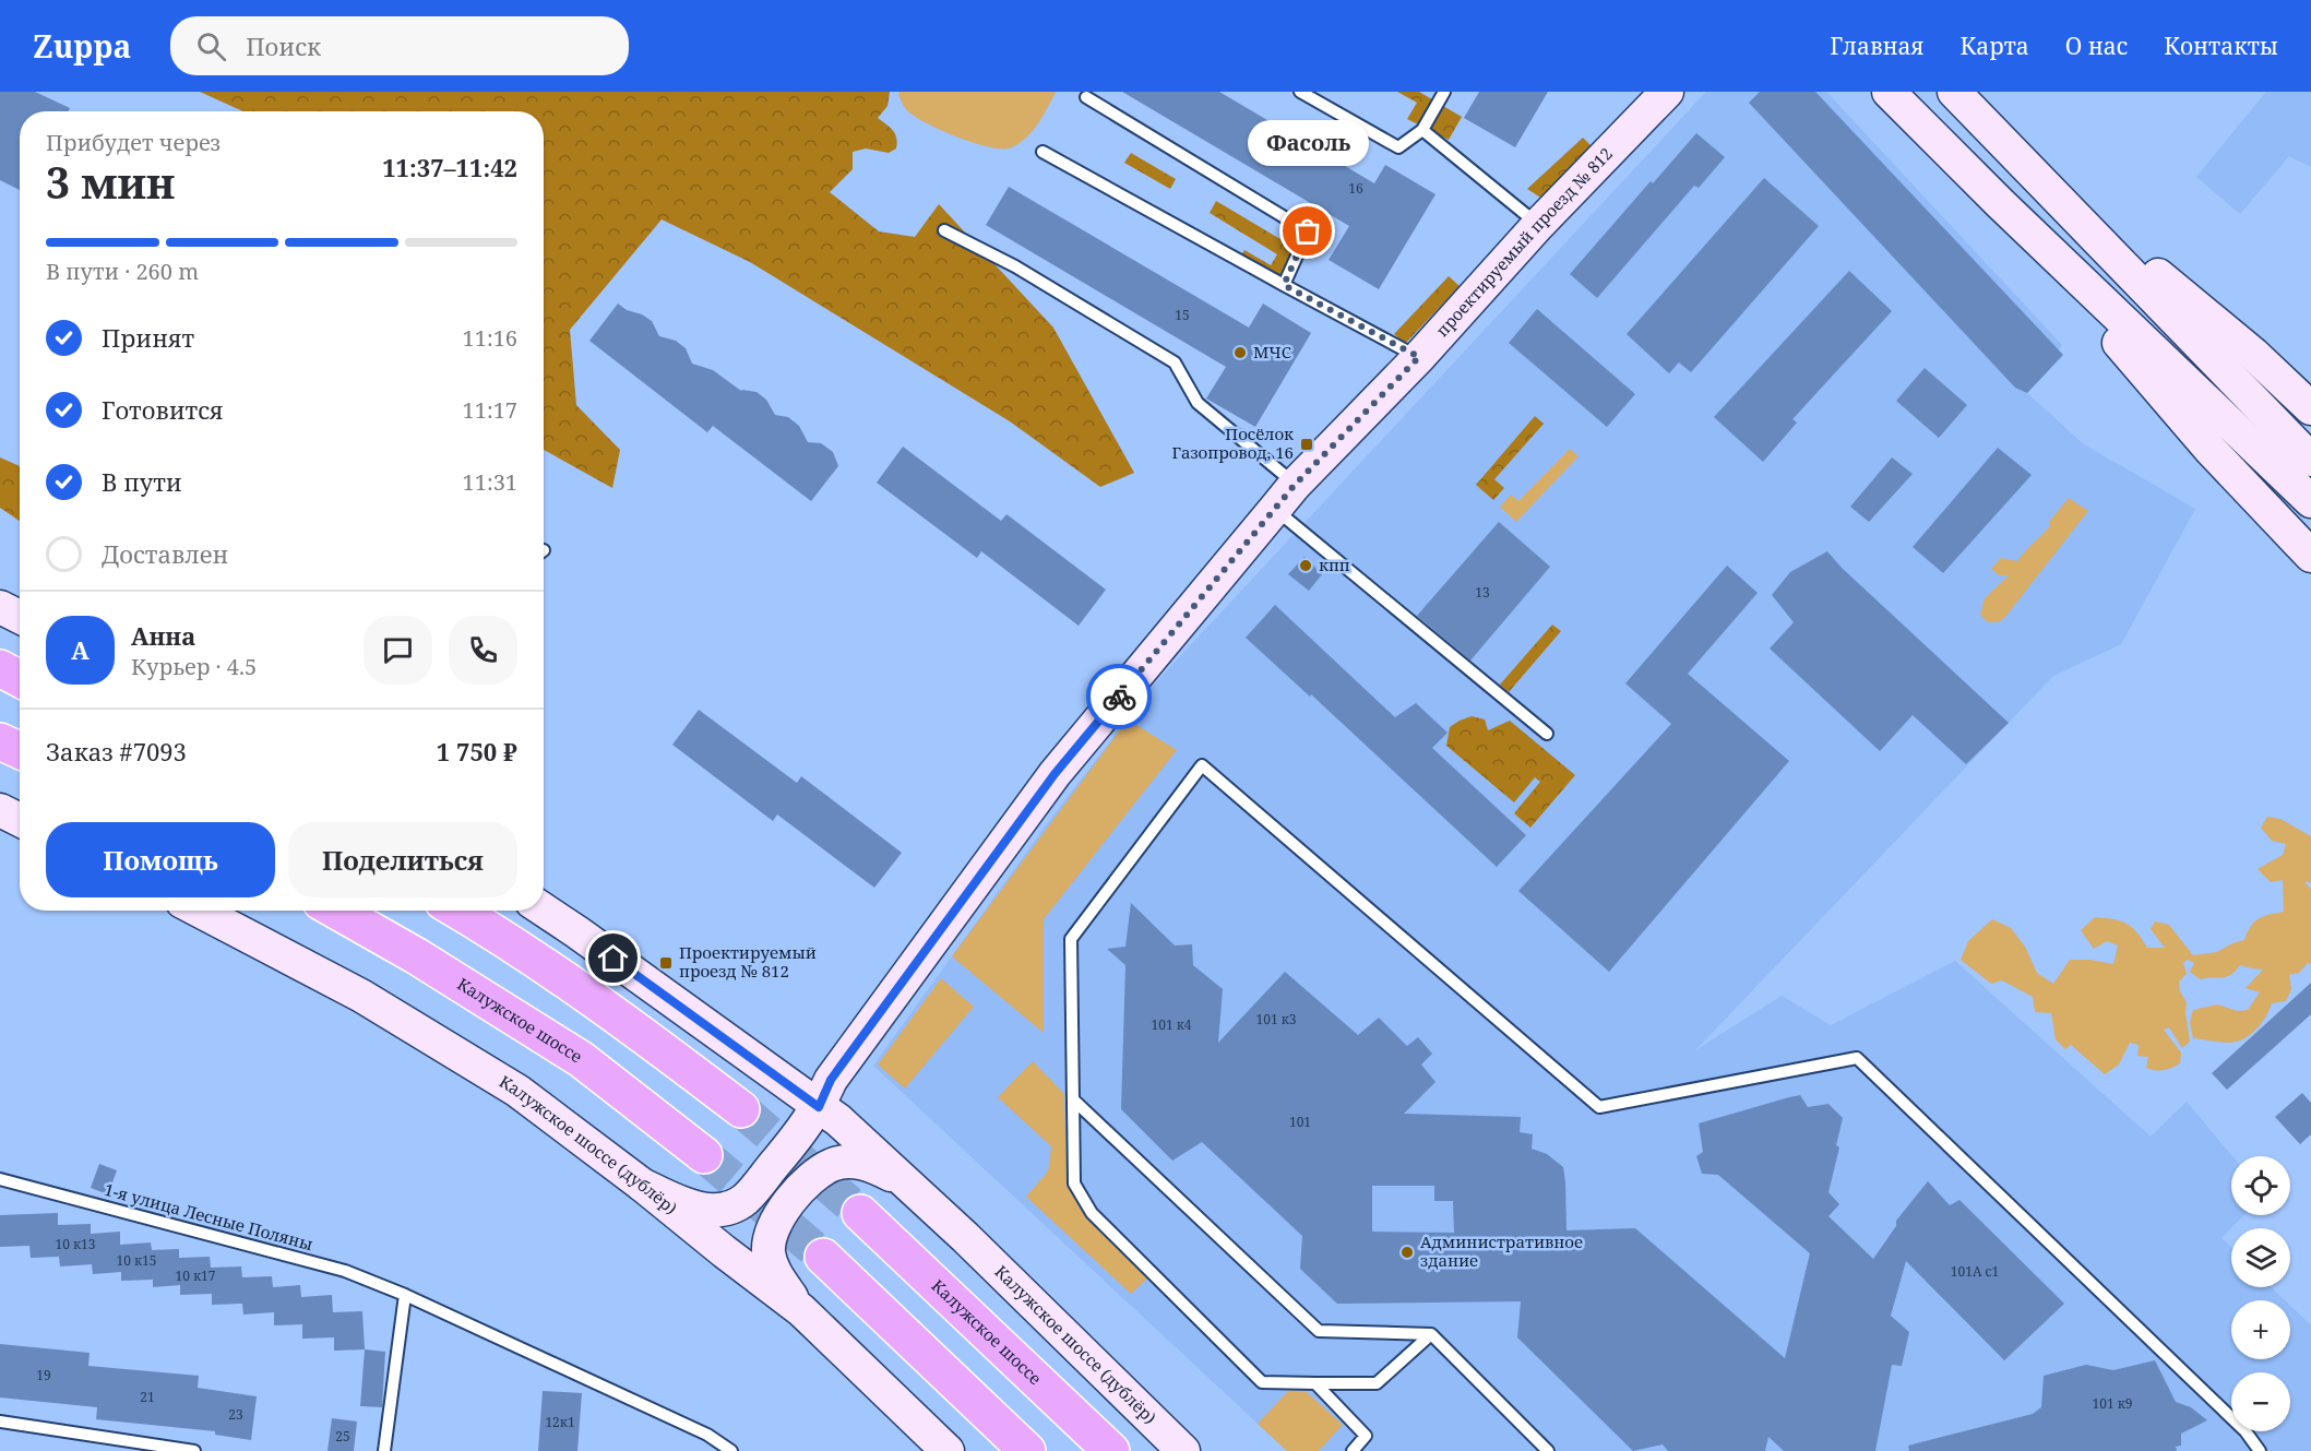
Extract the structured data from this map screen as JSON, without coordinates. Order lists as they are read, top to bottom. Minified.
{"streets":{"highway":["Калужское шоссе"],"main road":["проектируемый проезд № 812","Калужское шоссе (дублёр)"],"lane":["1-я улица Лесные Поляны"]},"crossings":[["проектируемый проезд № 812","Калужское шоссе (дублёр)"]],"places":{"other":["Фасоль","МЧС","кпп","Административное здание"],"transit":["Посёлок Газопровод, 16","Проектируемый проезд № 812"]},"house_numbers":["16","15","13","101 к3","101 к4","101","10 к13","10 к15","101А с1","10 к17","19","21","101 к9","23","12к1","25"],"page":{"header":"Zuppa","search":"Поиск","nav":["Главная","Карта","О нас","Контакты"],"heading":["3 мин","Прибудет через","11:37–11:42"],"panel":["Анна","Курьер · 4.5","Заказ #7093","1 750 ₽"],"bubble":"Фасоль","bar":"В пути · 260 m","list":[["Принят","11:16"],["Готовится","11:17"],["В пути","11:31"],"Доставлен"],"round":"А","buttons":["Помощь","Поделиться"],"map_buttons":["+","−"]}}
